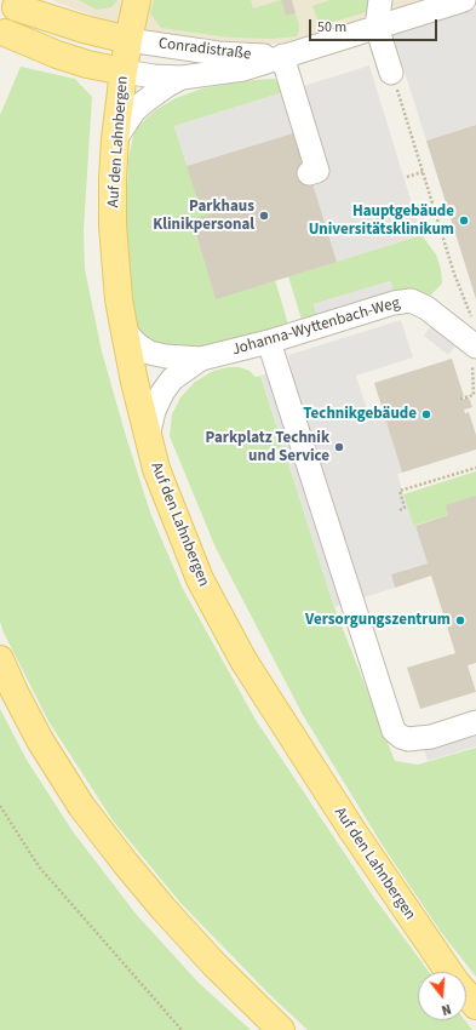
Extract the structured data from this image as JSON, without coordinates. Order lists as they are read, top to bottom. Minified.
{"streets":{"main road":["Auf den Lahnbergen"],"street":["Conradistraße","Johanna-Wyttenbach-Weg"]},"crossings":[["Conradistraße","Auf den Lahnbergen"],["Auf den Lahnbergen","Johanna-Wyttenbach-Weg"]],"places":["Parkhaus Klinikpersonal","Hauptgebäude Universitätsklinikum","Technikgebäude","Parkplatz Technik und Service","Versorgungszentrum"],"scale_bar":"50 m","north":"bottom"}
